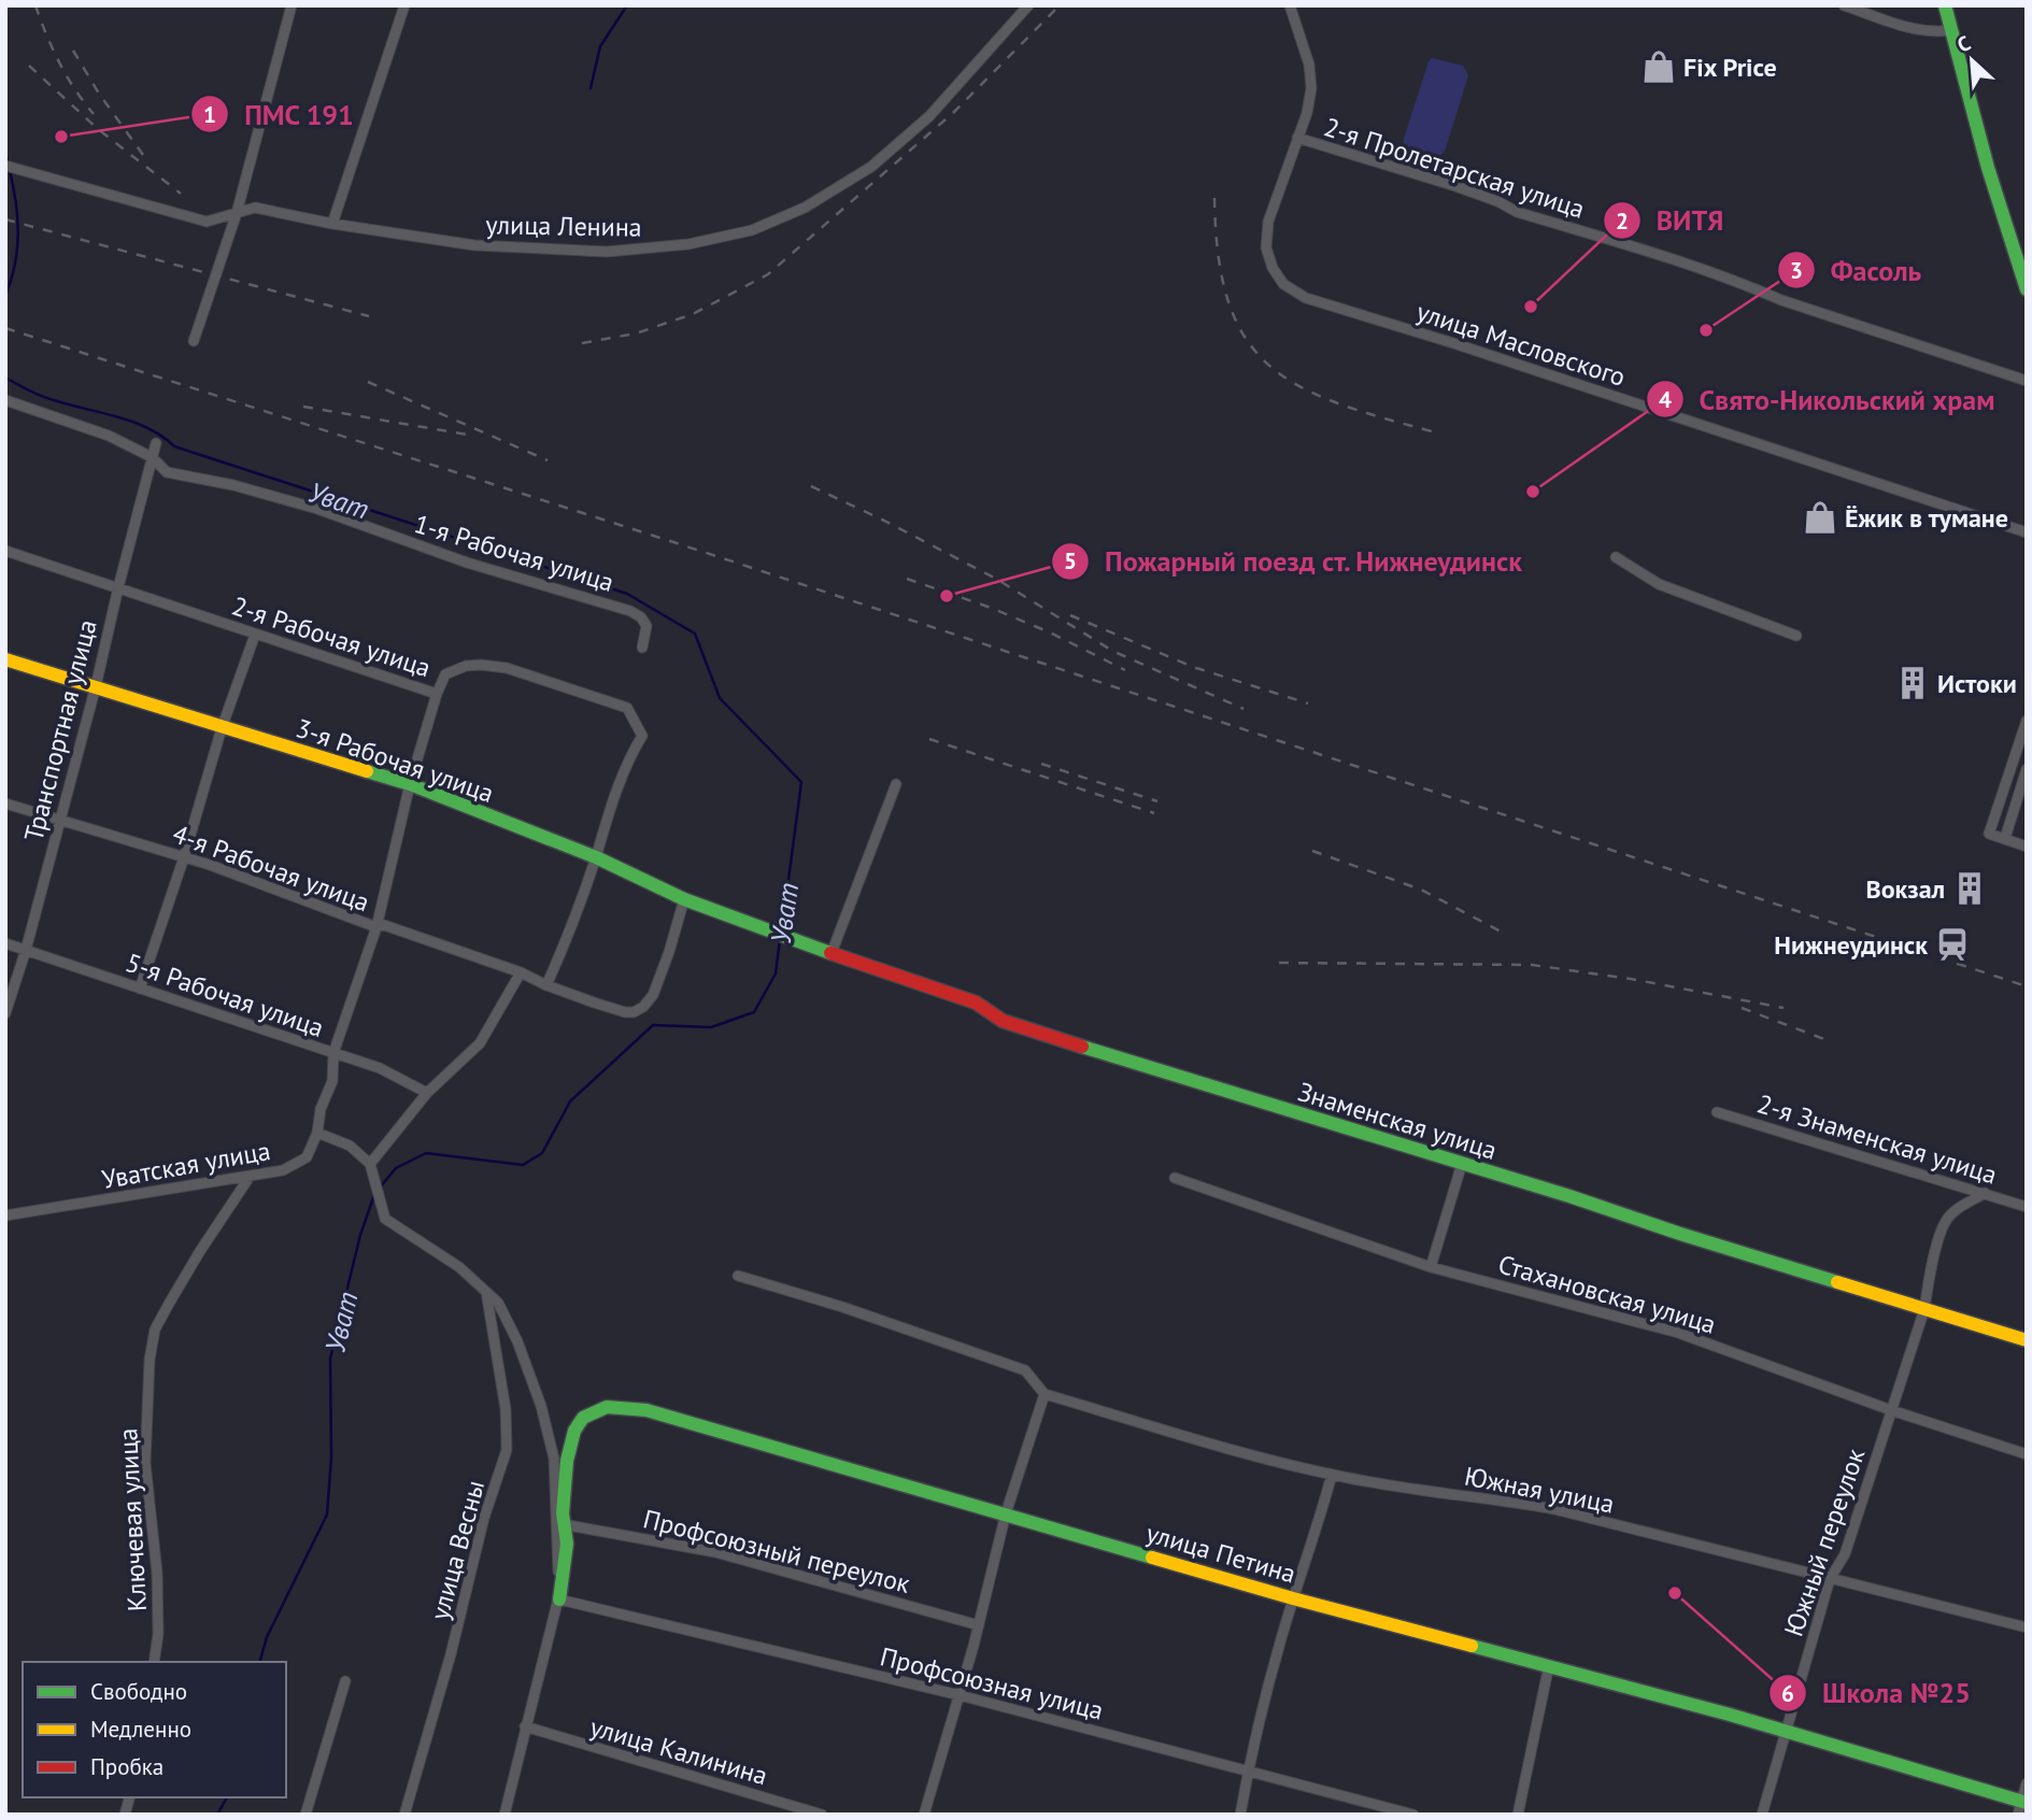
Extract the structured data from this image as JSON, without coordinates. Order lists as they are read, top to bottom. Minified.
{"streets":{"street":["2-я Пролетарская улица","улица Ленина","улица Масловского","1-я Рабочая улица","2-я Рабочая улица","Транспортная улица","3-я Рабочая улица","4-я Рабочая улица","5-я Рабочая улица","Знаменская улица","2-я Знаменская улица","Уватская улица","Стахановская улица","Южная улица","Ключевая улица","Южный переулок","улица Весны","Профсоюзный переулок","улица Петина","Профсоюзная улица","улица Калинина"]},"crossings":[["2-я Пролетарская улица","улица Масловского"],["1-я Рабочая улица","Транспортная улица"],["2-я Рабочая улица","Транспортная улица"],["2-я Рабочая улица","3-я Рабочая улица"],["2-я Рабочая улица","Уватская улица"],["Транспортная улица","3-я Рабочая улица"],["Транспортная улица","4-я Рабочая улица"],["Транспортная улица","5-я Рабочая улица"],["3-я Рабочая улица","4-я Рабочая улица"],["3-я Рабочая улица","Знаменская улица"],["3-я Рабочая улица","Уватская улица"],["4-я Рабочая улица","Уватская улица"],["5-я Рабочая улица","Уватская улица"],["Знаменская улица","Южный переулок"],["2-я Знаменская улица","Южный переулок"],["Уватская улица","Ключевая улица"],["Стахановская улица","Южный переулок"],["Южная улица","Южный переулок"],["Южный переулок","улица Петина"],["Профсоюзный переулок","улица Петина"],["улица Петина","Профсоюзная улица"]],"water":["Уват"],"places":{"shop":["Fix Price","Ёжик в тумане"],"other":["ПМС 191","ВИТЯ","Фасоль","Свято-Никольский храм","Пожарный поезд ст. Нижнеудинск","Школа №25"],"building":["Истоки","Вокзал"],"station":["Нижнеудинск"]},"legend":["Свободно","Медленно","Пробка"],"north":"top left"}
